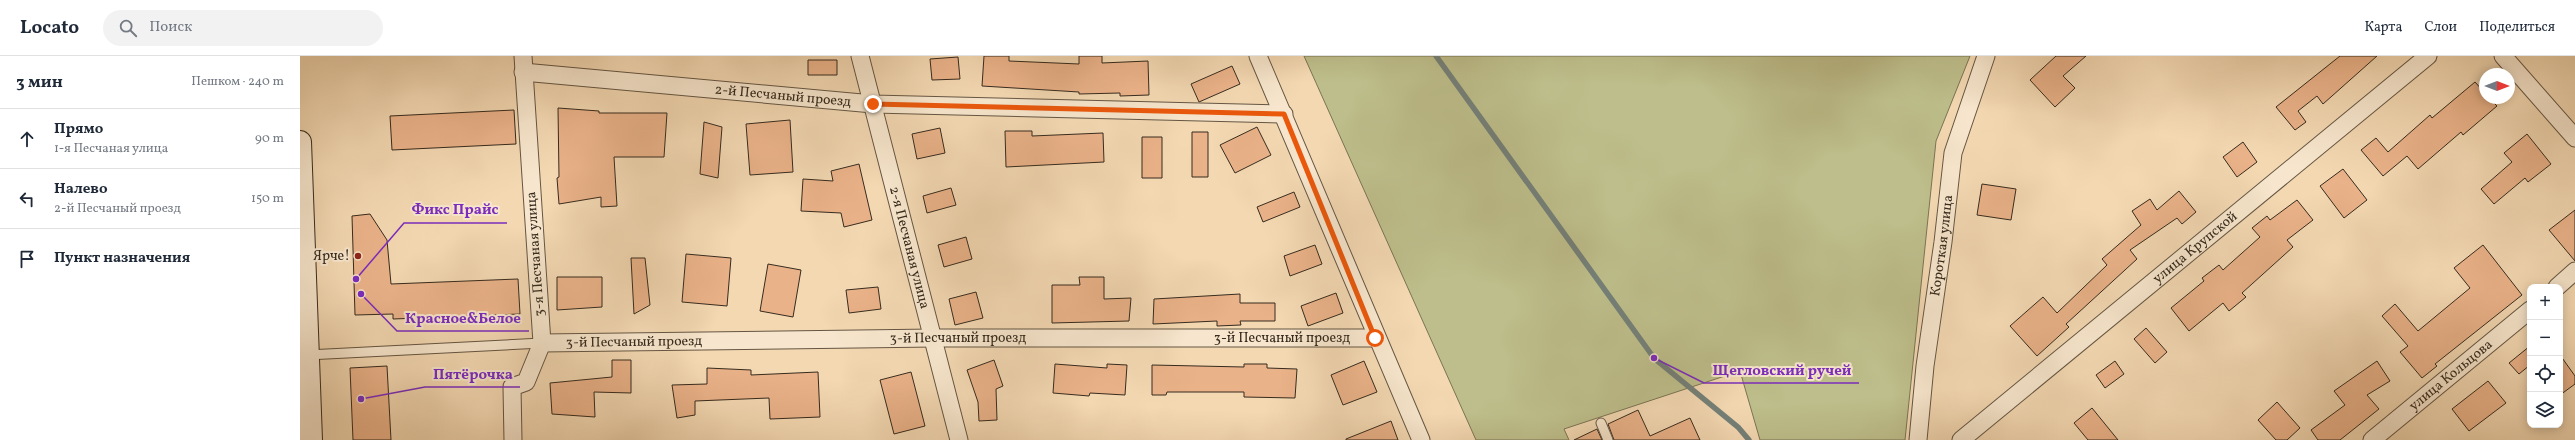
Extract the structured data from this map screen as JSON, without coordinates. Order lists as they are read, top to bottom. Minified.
{"streets":{"street":["2-й Песчаный проезд","Короткая улица","2-я Песчаная улица","улица Крупской","3-я Песчаная улица","3-й Песчаный проезд","улица Кольцова"]},"crossings":[["2-й Песчаный проезд","2-я Песчаная улица"],["2-й Песчаный проезд","3-я Песчаная улица"],["2-я Песчаная улица","3-й Песчаный проезд"],["3-я Песчаная улица","3-й Песчаный проезд"]],"places":["Ярче!","Фикс Прайс","Красное&Белое","Щегловский ручей","Пятёрочка"],"north":"right","page":{"header":"Locato","search":"Поиск","nav":["Карта","Слои","Поделиться"],"heading":["3 мин","Пешком · 240 m"],"list":[["Прямо","1-я Песчаная улица","90 m"],["Налево","2-й Песчаный проезд","150 m"],"Пункт назначения"],"map_buttons":["+","−"]}}
